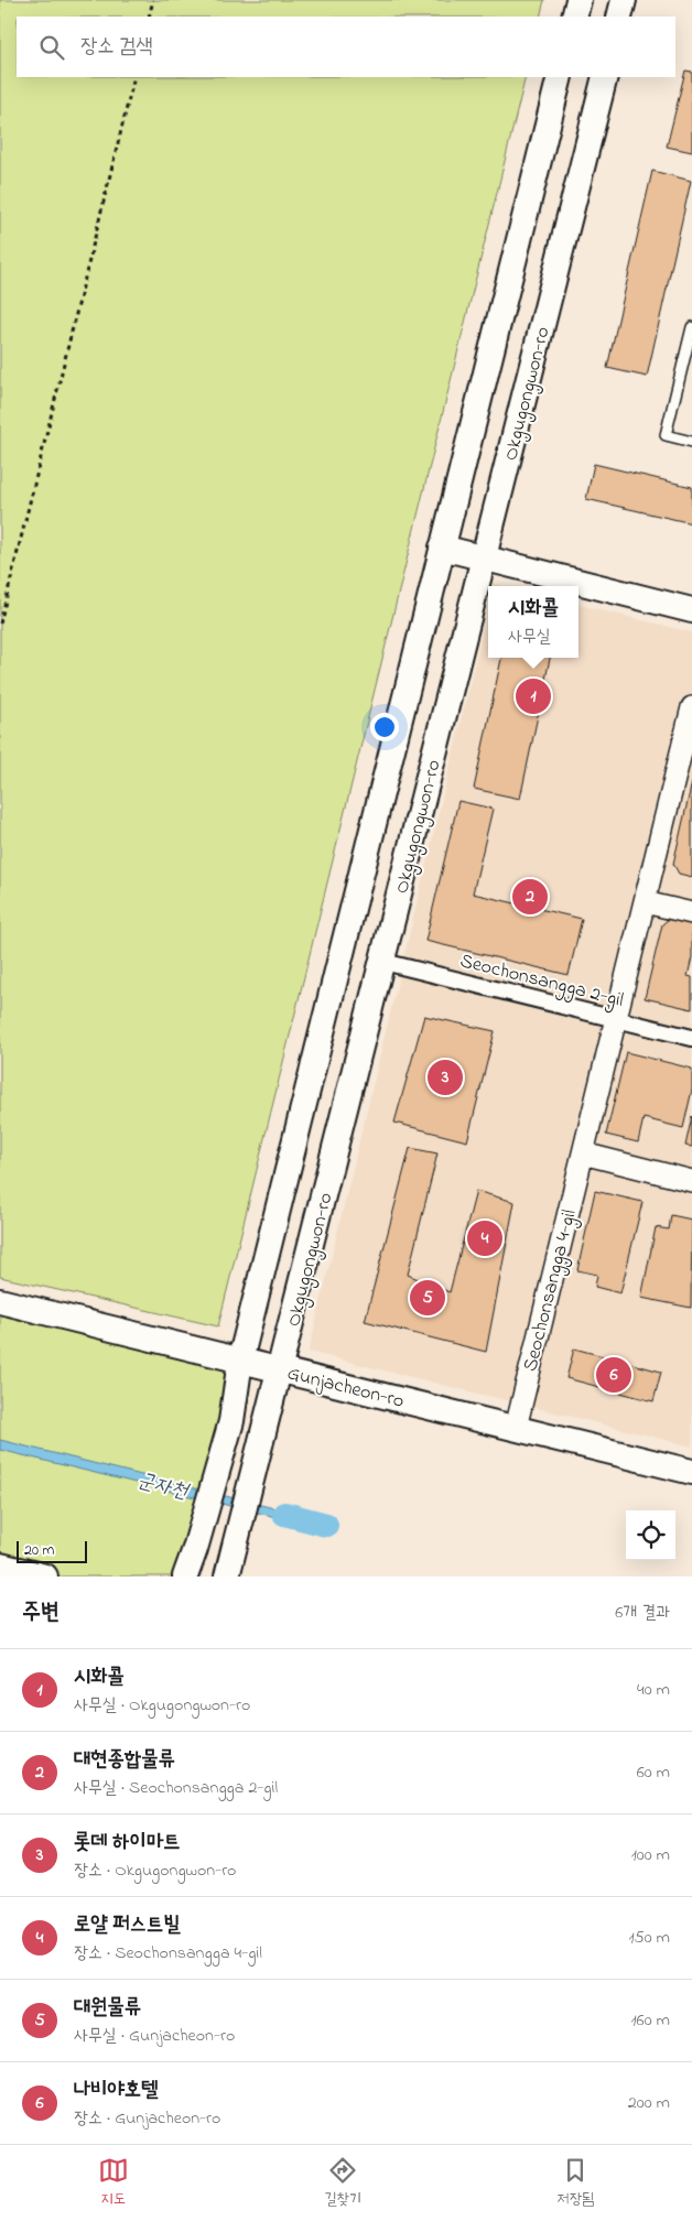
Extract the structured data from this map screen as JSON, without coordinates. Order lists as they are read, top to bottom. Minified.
{"streets":{"street":["Okgugongwon-ro","Seochonsangga 2-gil","Seochonsangga 4-gil","Gunjacheon-ro"]},"crossings":[["Okgugongwon-ro","Seochonsangga 2-gil"],["Okgugongwon-ro","Gunjacheon-ro"],["Seochonsangga 2-gil","Seochonsangga 4-gil"],["Seochonsangga 4-gil","Gunjacheon-ro"]],"water":["군자천"],"scale_bar":"20 m","page":{"search":"장소 검색","popup":["시화콜","사무실"],"pins":["1","2","3","4","5","6"],"scale":"20 m","heading":["주변","6개 결과"],"list":[{"mark":"1","name":"시화콜","note":"사무실 · Okgugongwon-ro","value":"40 m"},{"mark":"2","name":"대현종합물류","note":"사무실 · Seochonsangga 2-gil","value":"60 m"},{"mark":"3","name":"롯데 하이마트","note":"장소 · Okgugongwon-ro","value":"100 m"},{"mark":"4","name":"로얄 퍼스트빌","note":"장소 · Seochonsangga 4-gil","value":"150 m"},{"mark":"5","name":"대원물류","note":"사무실 · Gunjacheon-ro","value":"160 m"},{"mark":"6","name":"나비야호텔","note":"장소 · Gunjacheon-ro","value":"200 m"}],"nav":["지도","길찾기","저장됨"]}}
